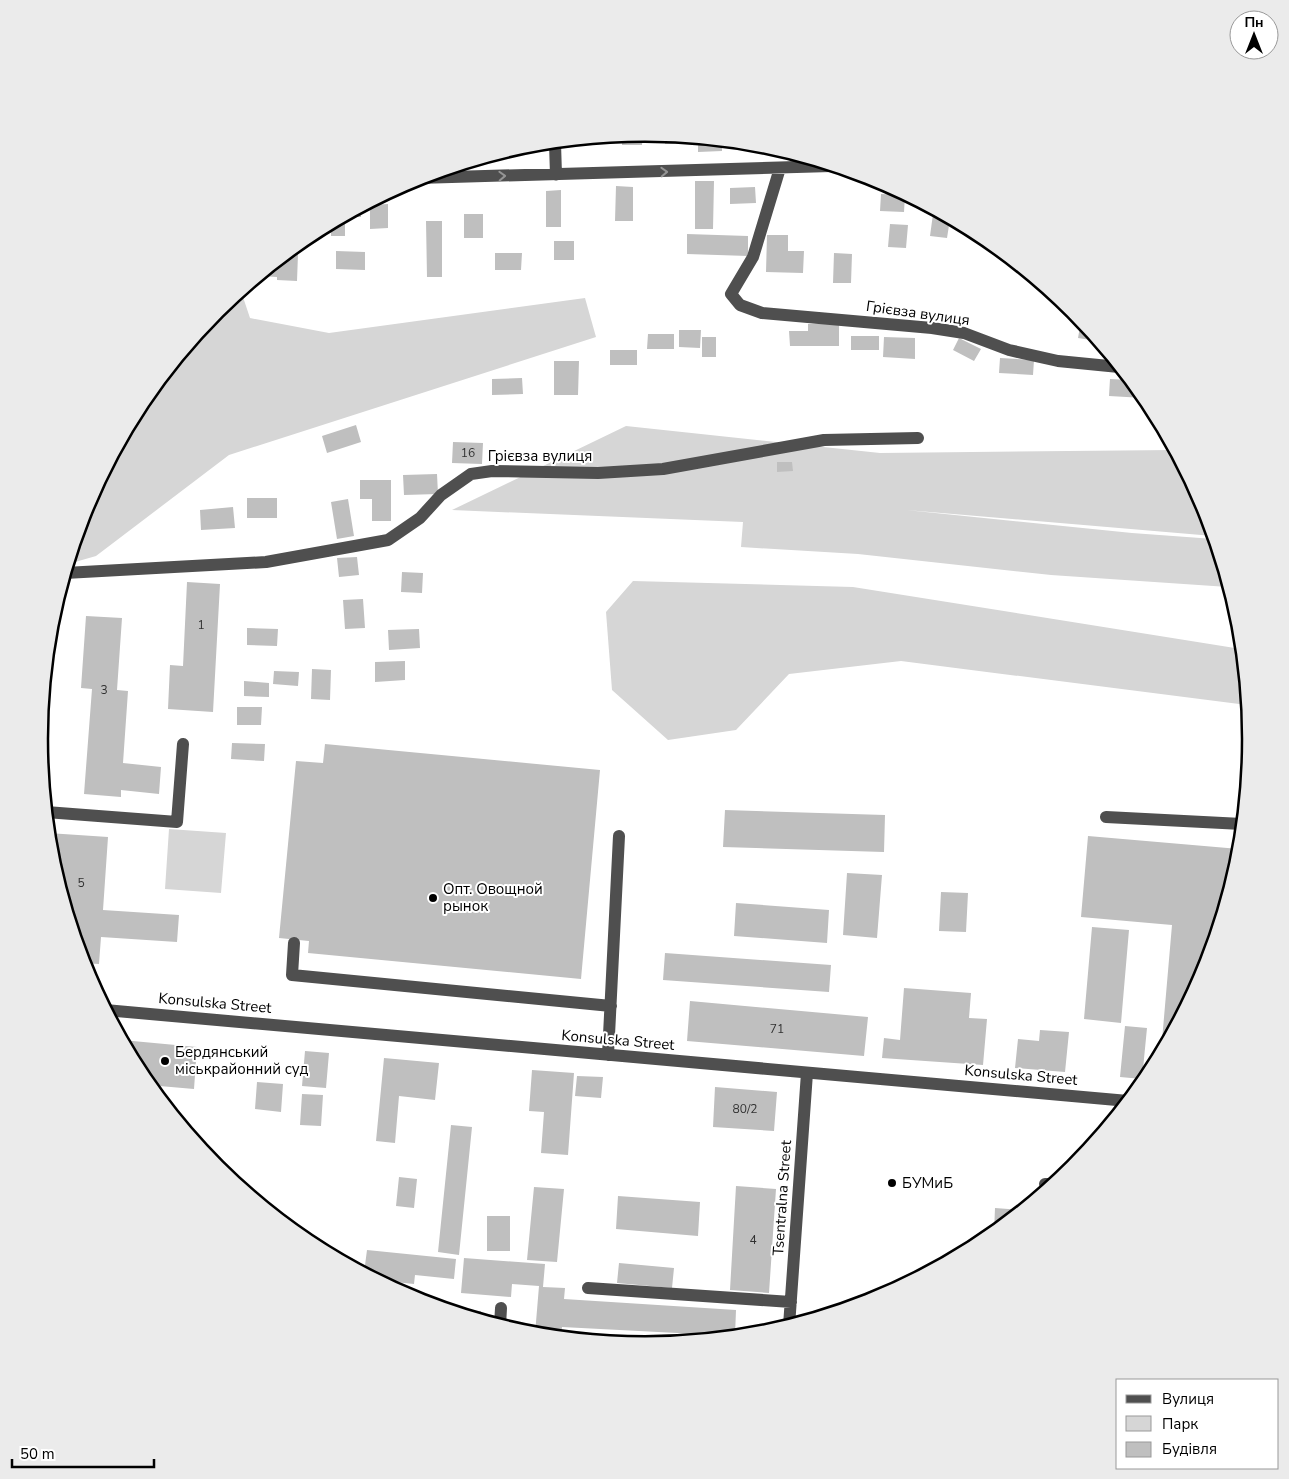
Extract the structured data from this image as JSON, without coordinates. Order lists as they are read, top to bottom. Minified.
{"streets":{"street":["Грієвза вулиця","Konsulska Street","Tsentralna Street"]},"crossings":[["Konsulska Street","Tsentralna Street"]],"places":["Опт. Овощной рынок","Бердянський міськрайонний суд","БУМиБ"],"house_numbers":["16","1","3","5","71","80/2","4"],"legend":["Вулиця","Парк","Будівля"],"scale_bar":"50 m","north":"top"}
